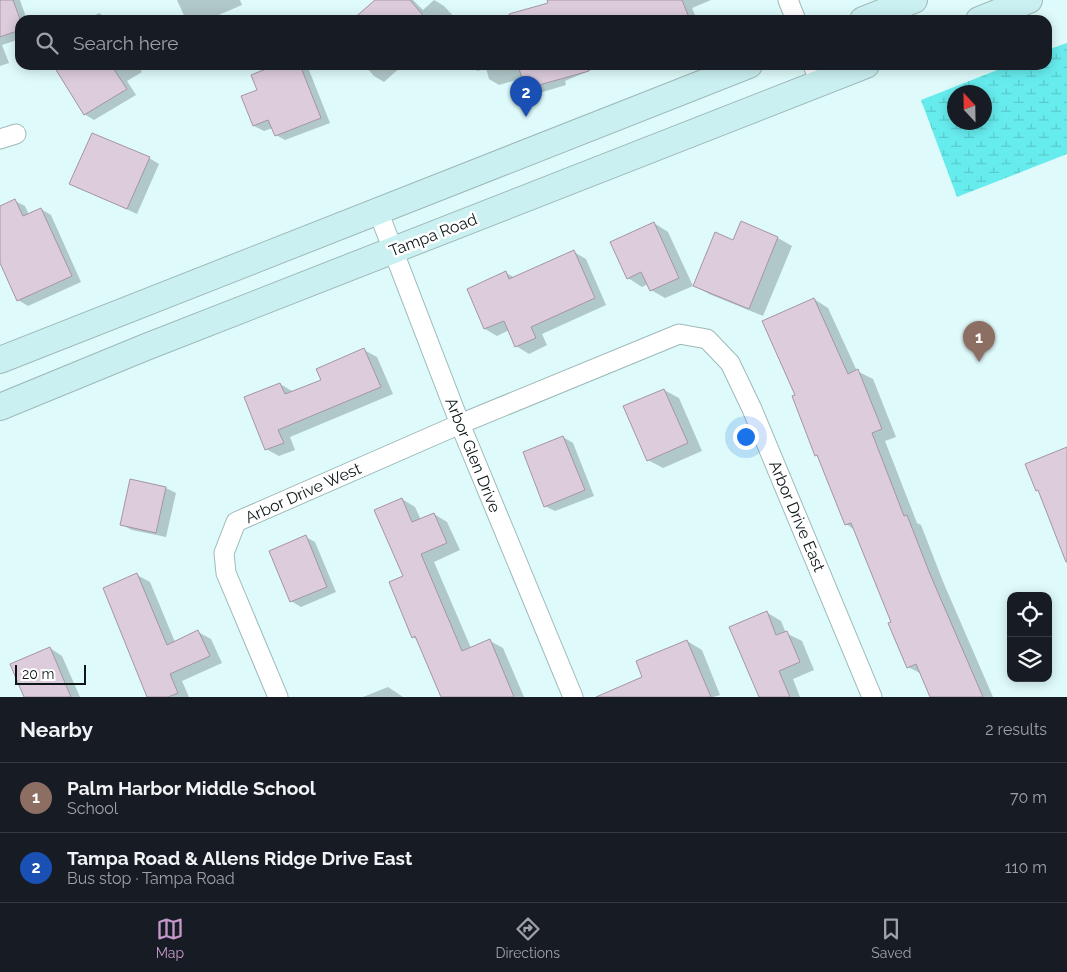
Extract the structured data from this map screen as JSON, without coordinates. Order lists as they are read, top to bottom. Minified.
{"streets":{"main road":["Tampa Road"],"street":["Arbor Glen Drive","Arbor Drive West","Arbor Drive East"]},"crossings":[["Tampa Road","Arbor Glen Drive"],["Arbor Glen Drive","Arbor Drive West"],["Arbor Glen Drive","Arbor Drive East"],["Arbor Drive West","Arbor Drive East"]],"scale_bar":"20 m","north":"top","page":{"search":"Search here","pins":["2","1"],"scale":"20 m","heading":["Nearby","2 results"],"list":[{"mark":"1","name":"Palm Harbor Middle School","note":"School","value":"70 m"},{"mark":"2","name":"Tampa Road & Allens Ridge Drive East","note":"Bus stop · Tampa Road","value":"110 m"}],"nav":["Map","Directions","Saved"]}}
